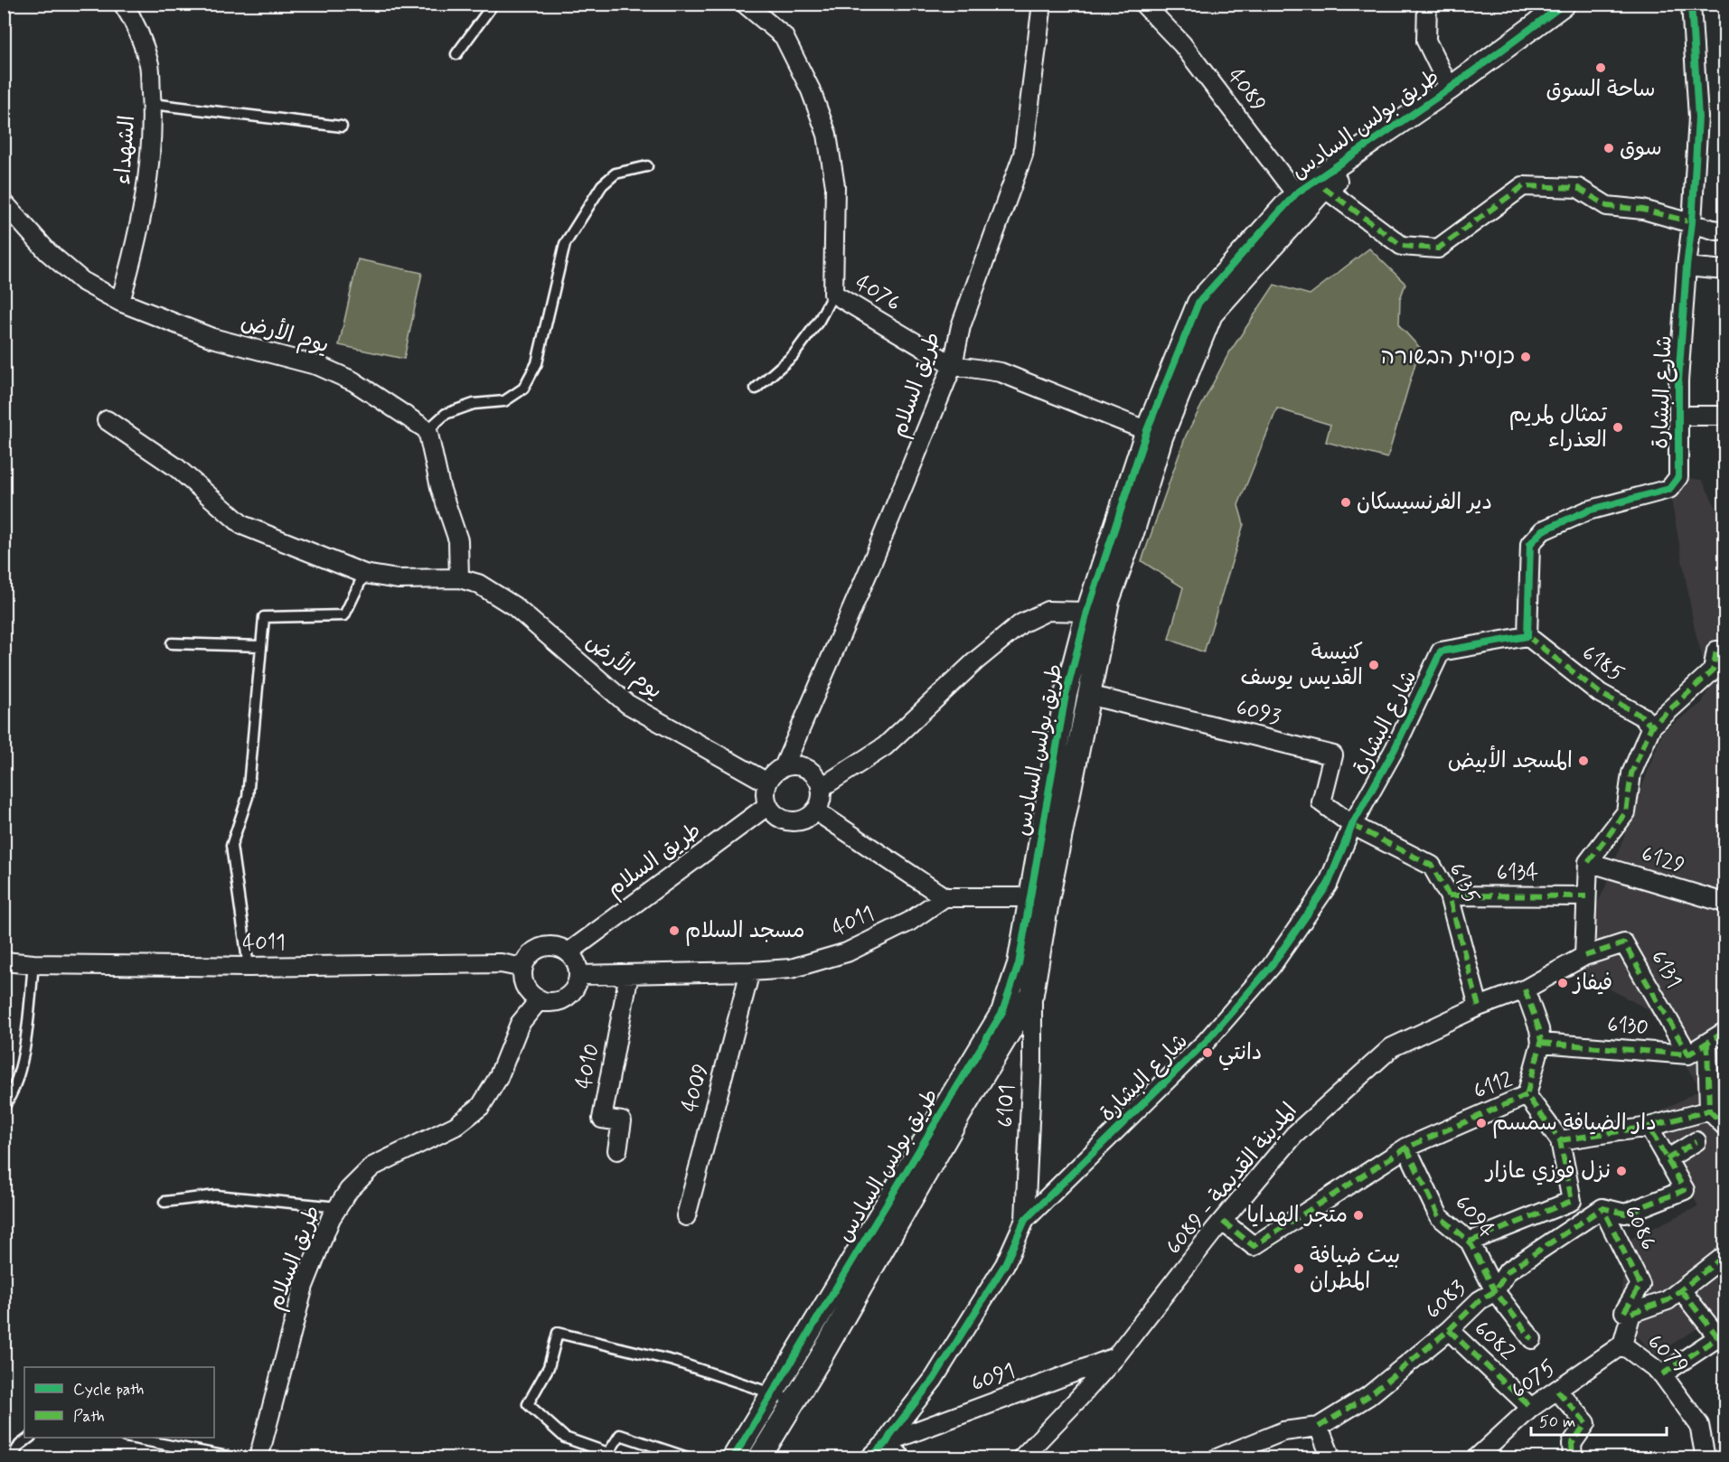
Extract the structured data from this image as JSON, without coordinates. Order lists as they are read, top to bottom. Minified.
{"streets":{"street":["4089","طريق بولس السادس","الشهداء","4076","يوم الأرض","طريق السلام","شارع البشارة","6185","6093","6129","6134","6135","4011","6131","6130","4010","6112","4009","6101","المدينة القديمة - 6089","6094","6086","6083","6082","6079","6091","6075"]},"crossings":[["4089","طريق بولس السادس"],["طريق بولس السادس","4076"],["طريق بولس السادس","6093"],["طريق بولس السادس","6101"],["الشهداء","يوم الأرض"],["4076","طريق السلام"],["يوم الأرض","طريق السلام"],["طريق السلام","4011"],["شارع البشارة","6185"],["شارع البشارة","6093"],["شارع البشارة","6135"],["شارع البشارة","6101"],["شارع البشارة","6091"],["6093","6135"],["6134","6135"],["6135","المدينة القديمة - 6089"],["4011","4010"],["4011","4009"],["6131","6130"],["6131","المدينة القديمة - 6089"],["6112","المدينة القديمة - 6089"],["6112","6094"],["المدينة القديمة - 6089","6091"],["6094","6083"],["6086","6083"],["6086","6079"],["6086","6075"],["6083","6082"],["6082","6075"],["6079","6075"]],"places":["ساحة السوق","سوق","כנסיית הבשורה","تمثال لمريم العذراء","دير الفرنسيسكان","كنيسة القديس يوسف","المسجد الأبيض","مسجد السلام","فيفاز","دانتي","دار الضيافة سمسم","نزل فوزي عازار","متجر الهدايا","بيت ضيافة المطران"],"legend":["Cycle path","Path"],"scale_bar":"50 m"}
